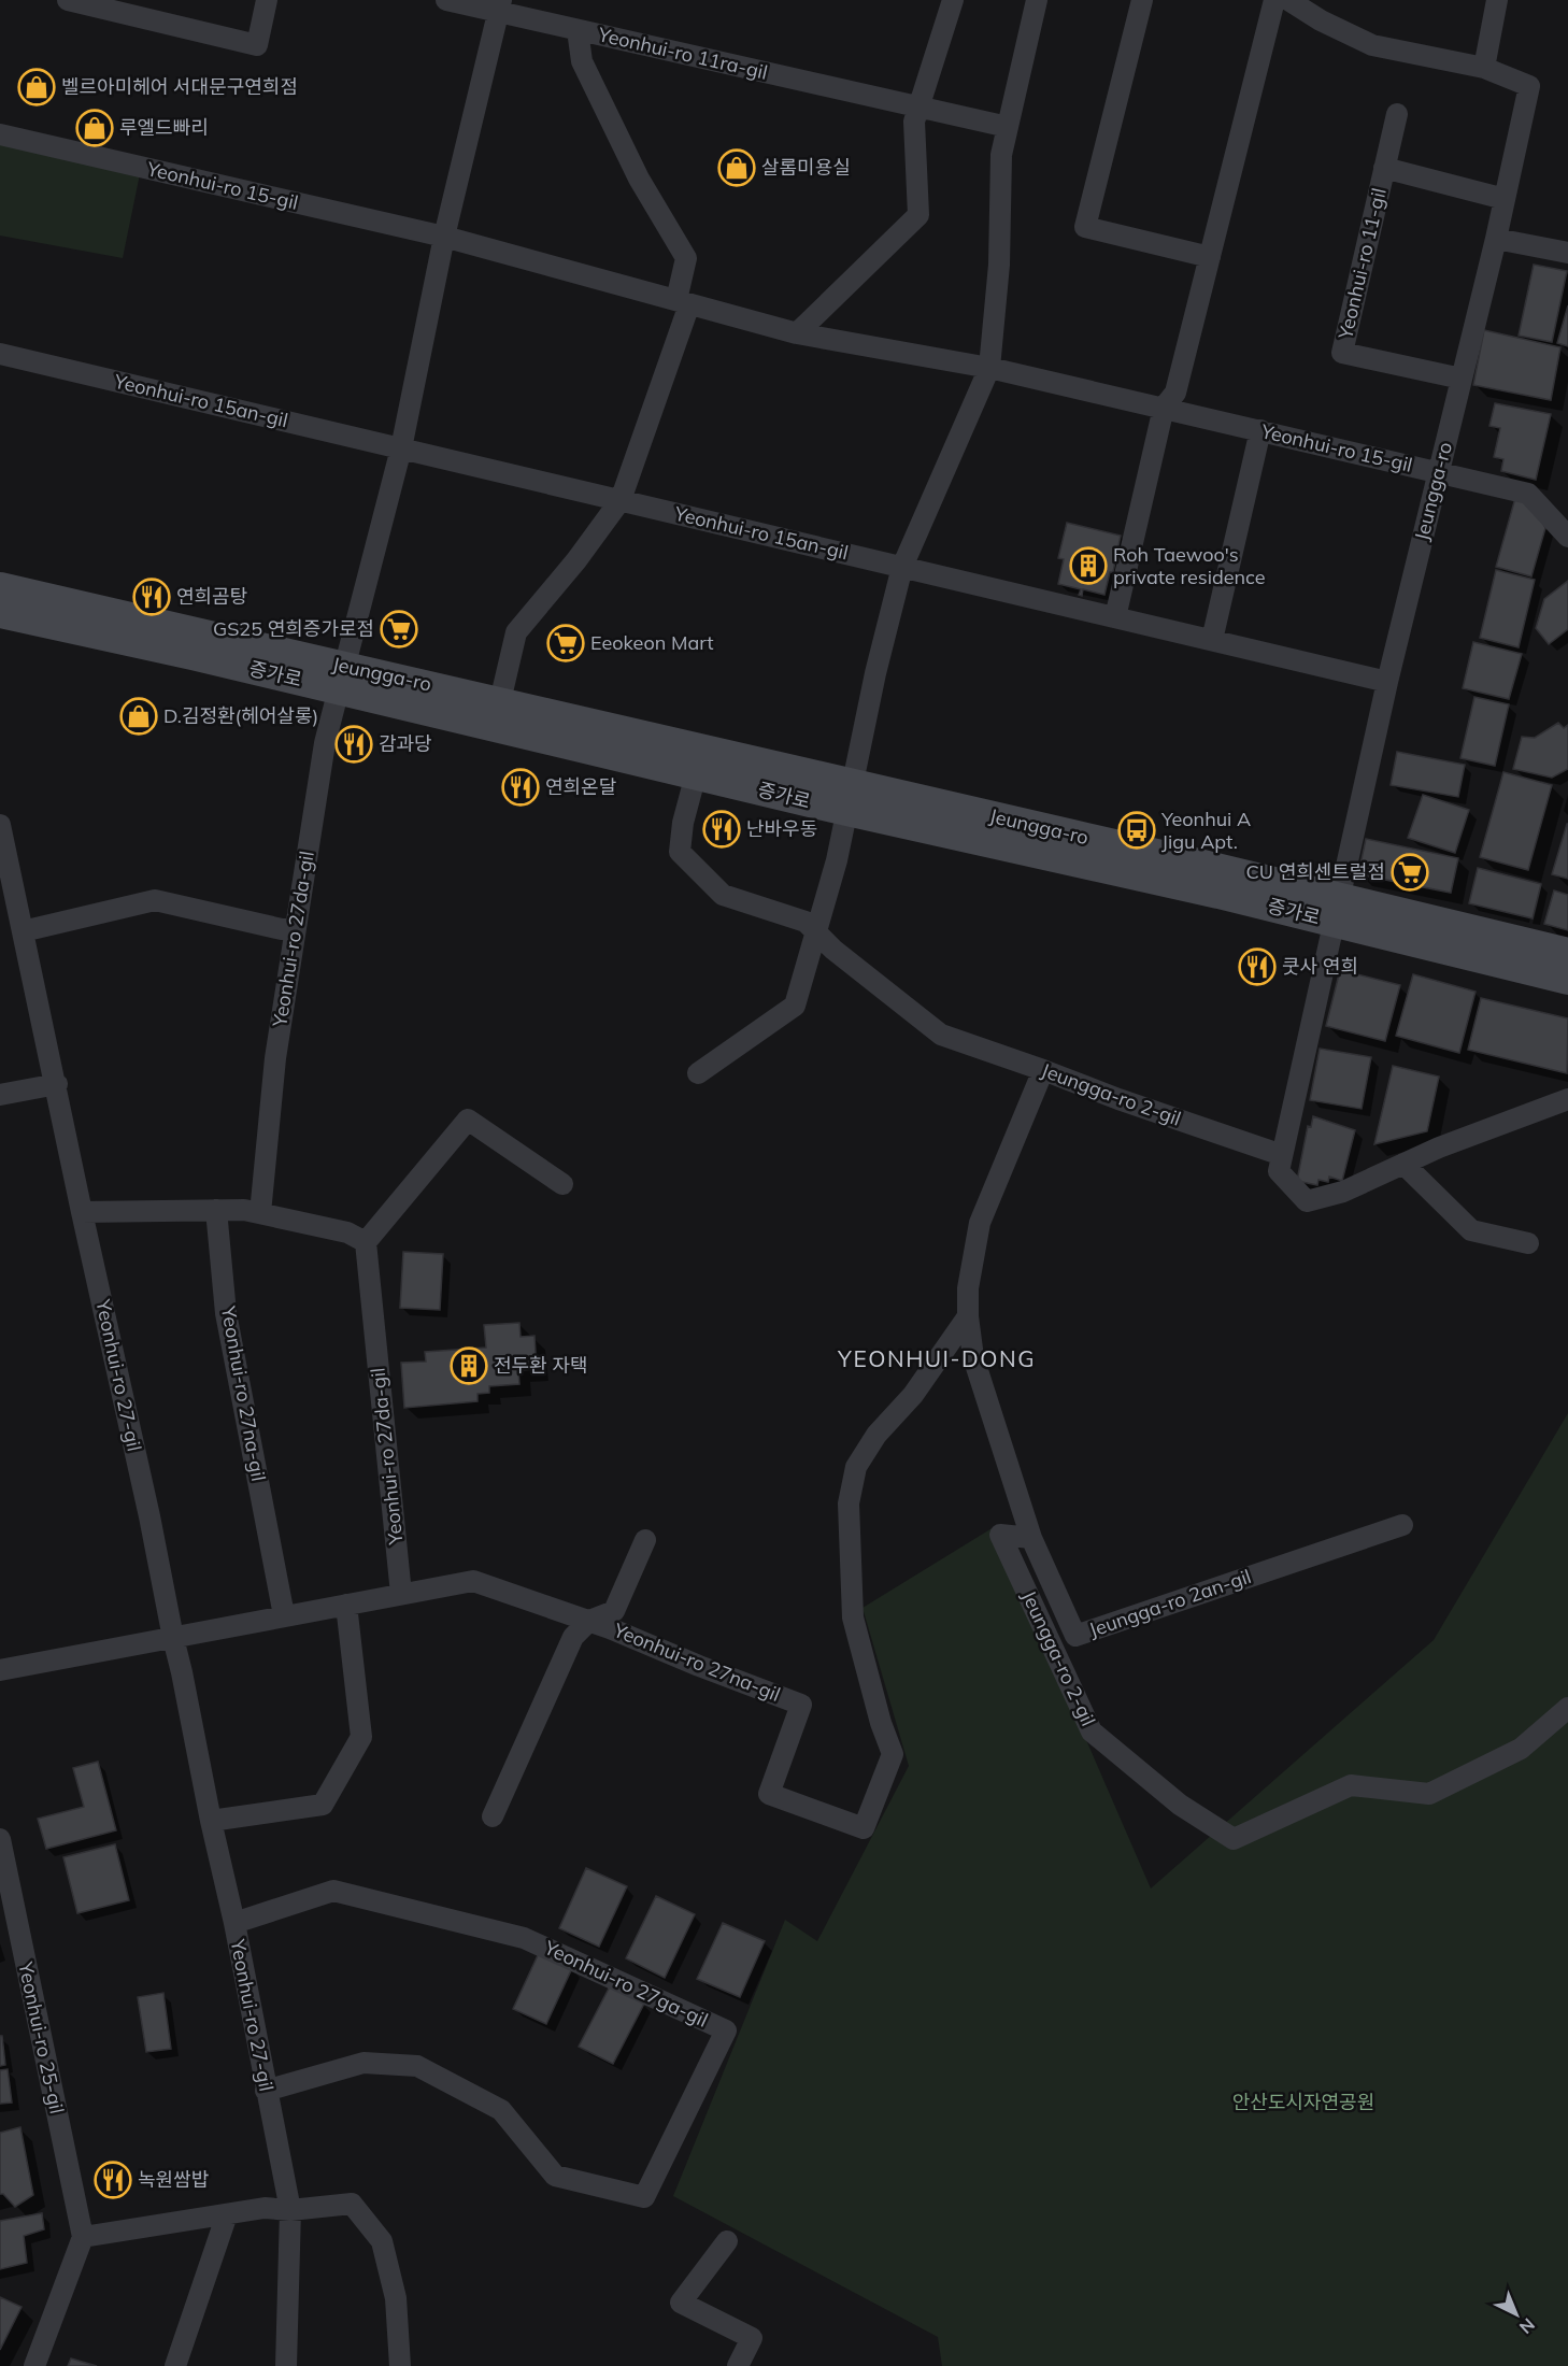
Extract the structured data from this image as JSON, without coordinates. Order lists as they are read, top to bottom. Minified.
{"streets":{"main road":["Jeungga-ro","증가로"],"street":["Yeonhui-ro 11ra-gil","Yeonhui-ro 15-gil","Yeonhui-ro 11-gil","Yeonhui-ro 15an-gil","Yeonhui-ro 27da-gil","Jeungga-ro 2-gil","Yeonhui-ro 27-gil","Yeonhui-ro 27na-gil","Jeungga-ro 2an-gil","Yeonhui-ro 27ga-gil","Yeonhui-ro 25-gil"]},"crossings":[["Yeonhui-ro 15-gil","Jeungga-ro"],["Yeonhui-ro 11-gil","Jeungga-ro"],["Yeonhui-ro 15an-gil","Jeungga-ro"],["Jeungga-ro","증가로"],["Jeungga-ro","Yeonhui-ro 27da-gil"],["Jeungga-ro","Jeungga-ro 2-gil"],["증가로","Yeonhui-ro 27da-gil"],["Yeonhui-ro 27da-gil","Yeonhui-ro 27na-gil"],["Jeungga-ro 2-gil","Jeungga-ro 2an-gil"],["Yeonhui-ro 27-gil","Yeonhui-ro 27na-gil"],["Yeonhui-ro 27-gil","Yeonhui-ro 27ga-gil"],["Yeonhui-ro 27na-gil","Jeungga-ro 2an-gil"]],"districts":["YEONHUI-DONG"],"parks":["안산도시자연공원"],"places":{"shop":["벨르아미헤어 서대문구연희점","루엘드빠리","살롬미용실","D.김정환(헤어살롱)"],"building":["Roh Taewoo's private residence","전두환 자택"],"restaurant":["연희곰탕","감과당","연희온달","난바우동","쿳사 연희","녹원쌈밥"],"supermarket":["GS25 연희증가로점","Eeokeon Mart","CU 연희센트럴점"],"bus stop":["Yeonhui A Jigu Apt."]},"north":"bottom right"}
